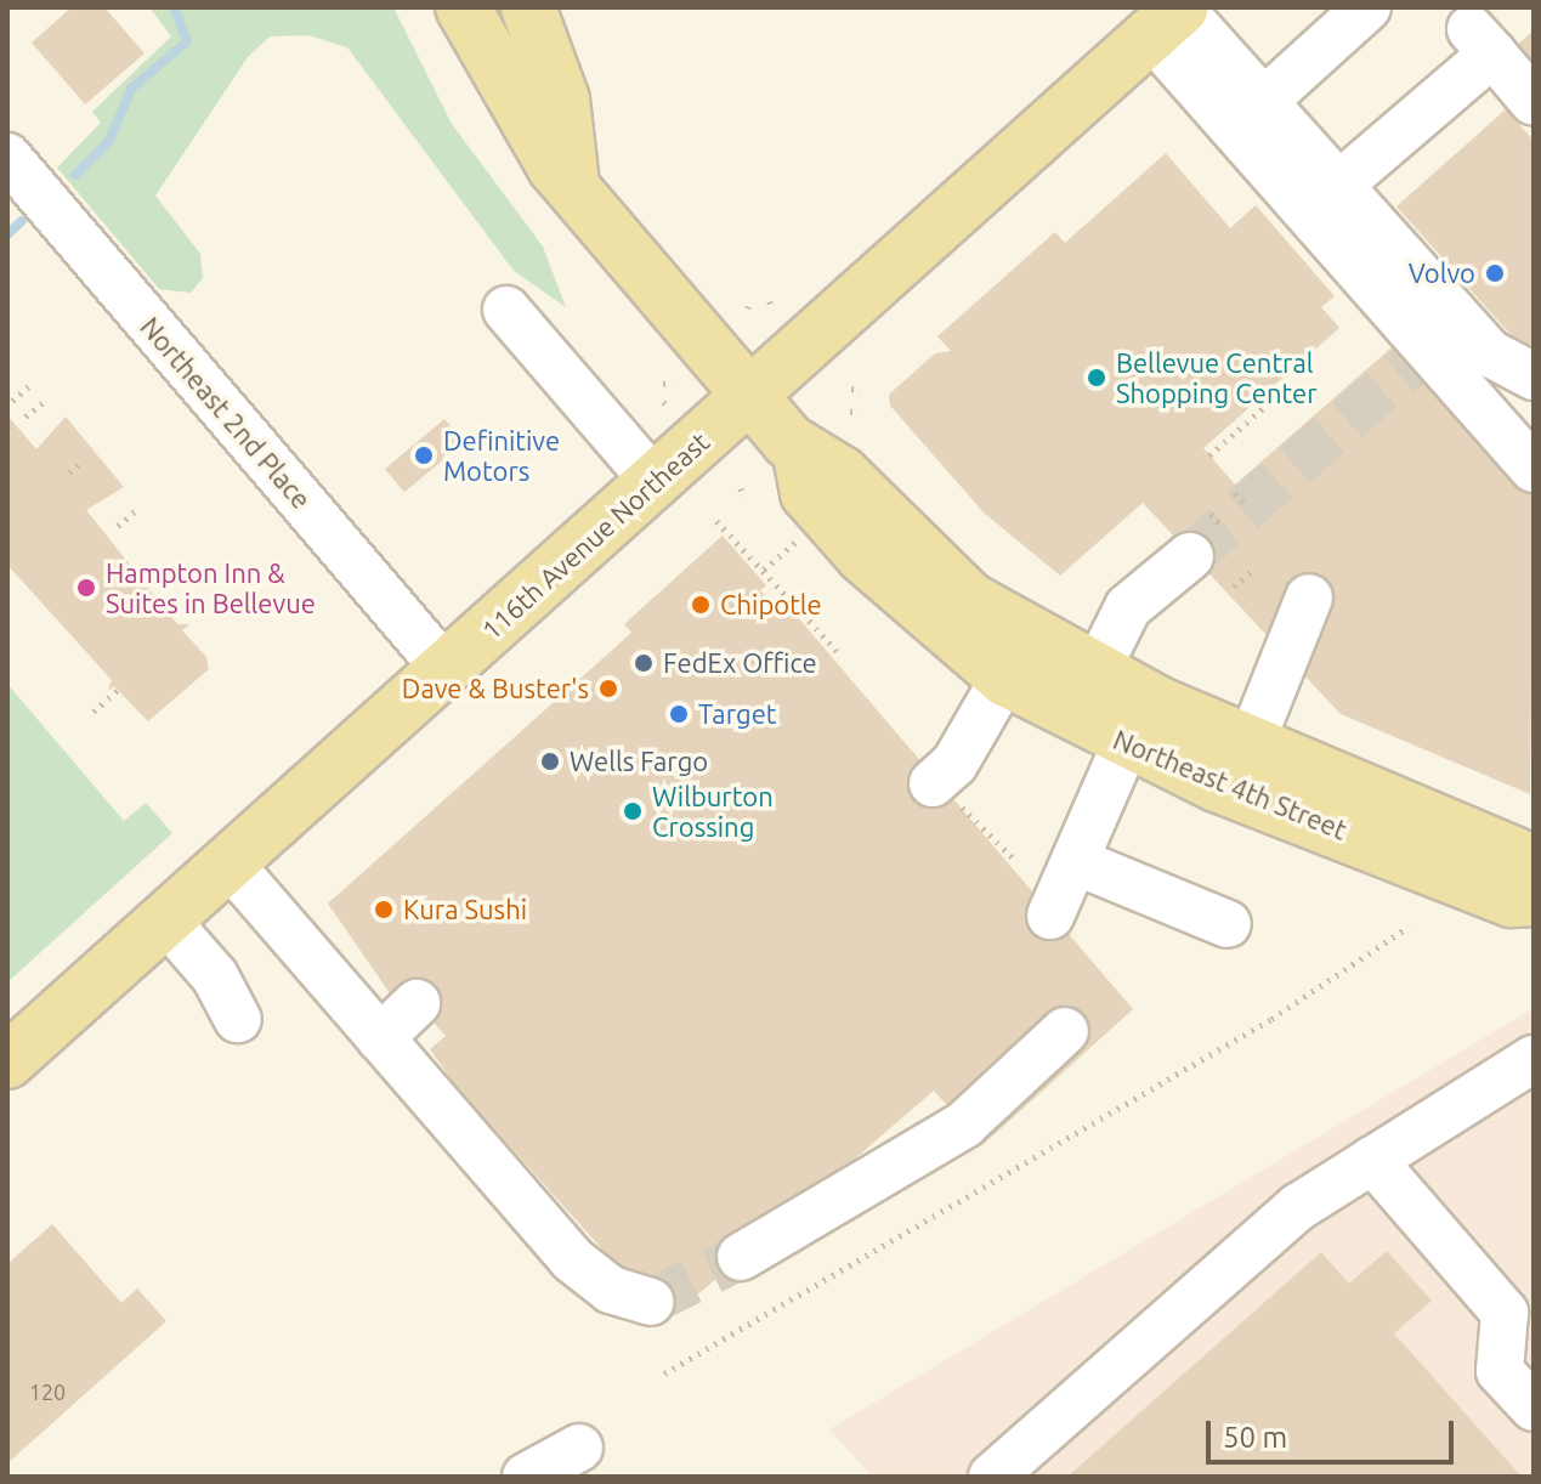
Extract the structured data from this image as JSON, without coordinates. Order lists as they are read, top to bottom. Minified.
{"streets":{"main road":["116th Avenue Northeast","Northeast 4th Street"],"street":["Northeast 2nd Place"]},"crossings":[["Northeast 2nd Place","116th Avenue Northeast"],["116th Avenue Northeast","Northeast 4th Street"]],"places":["Volvo","Bellevue Central Shopping Center","Definitive Motors","Hampton Inn & Suites in Bellevue","Chipotle","FedEx Office","Dave & Buster's","Target","Wells Fargo","Wilburton Crossing","Kura Sushi"],"house_numbers":["120"],"scale_bar":"50 m"}
